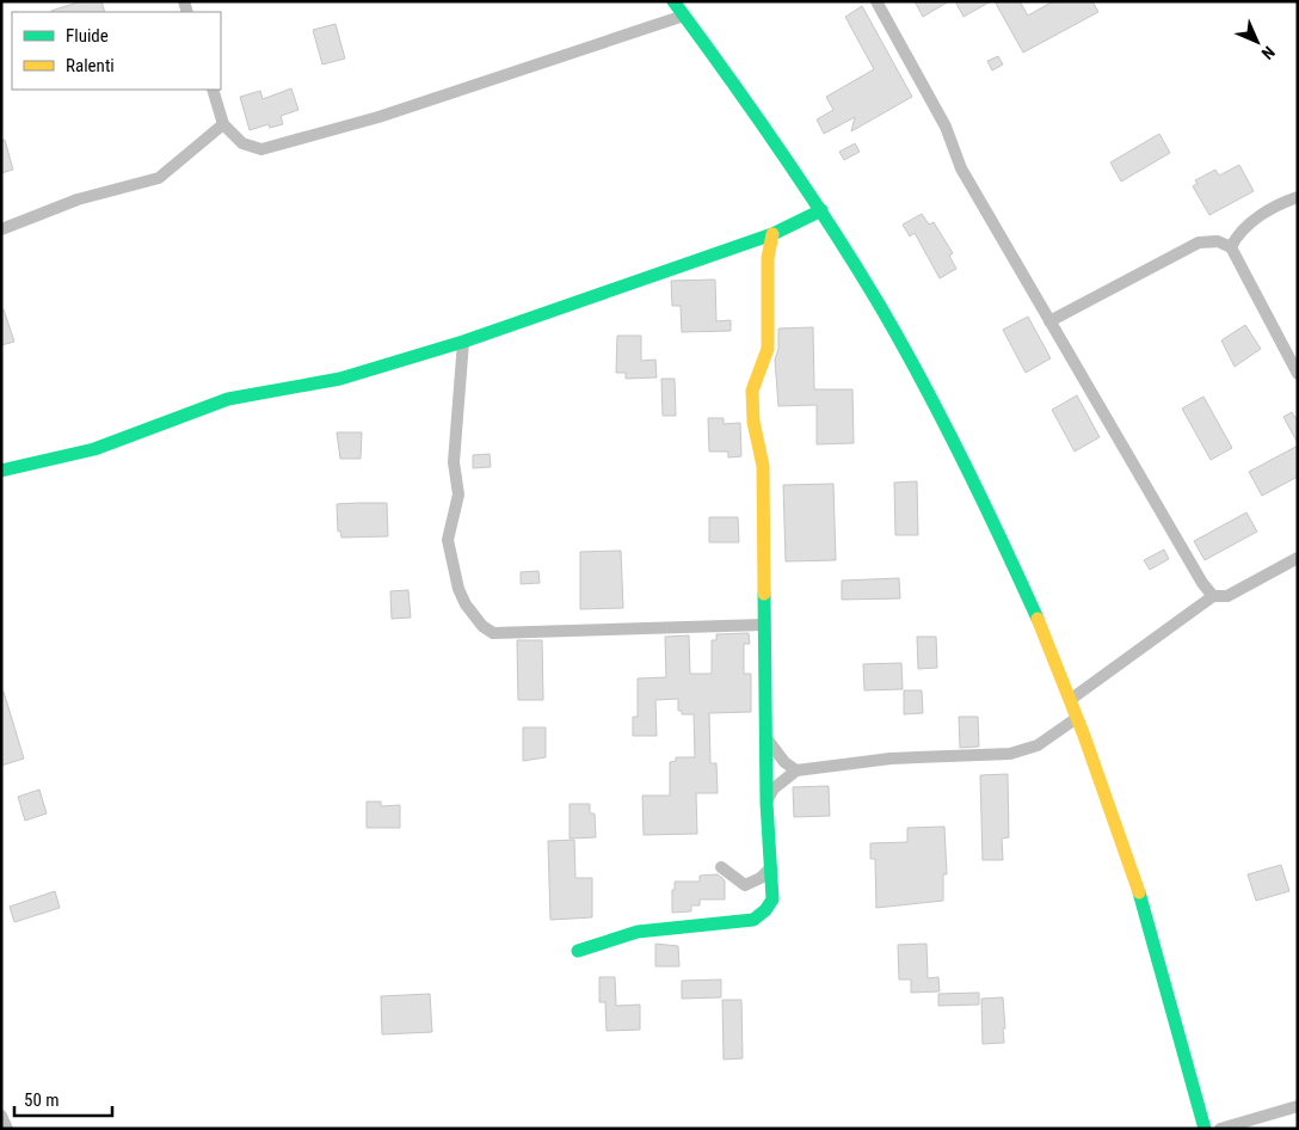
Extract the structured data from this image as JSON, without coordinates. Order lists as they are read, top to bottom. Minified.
{"legend":["Fluide","Ralenti"],"scale_bar":"50 m","north":"bottom right"}
